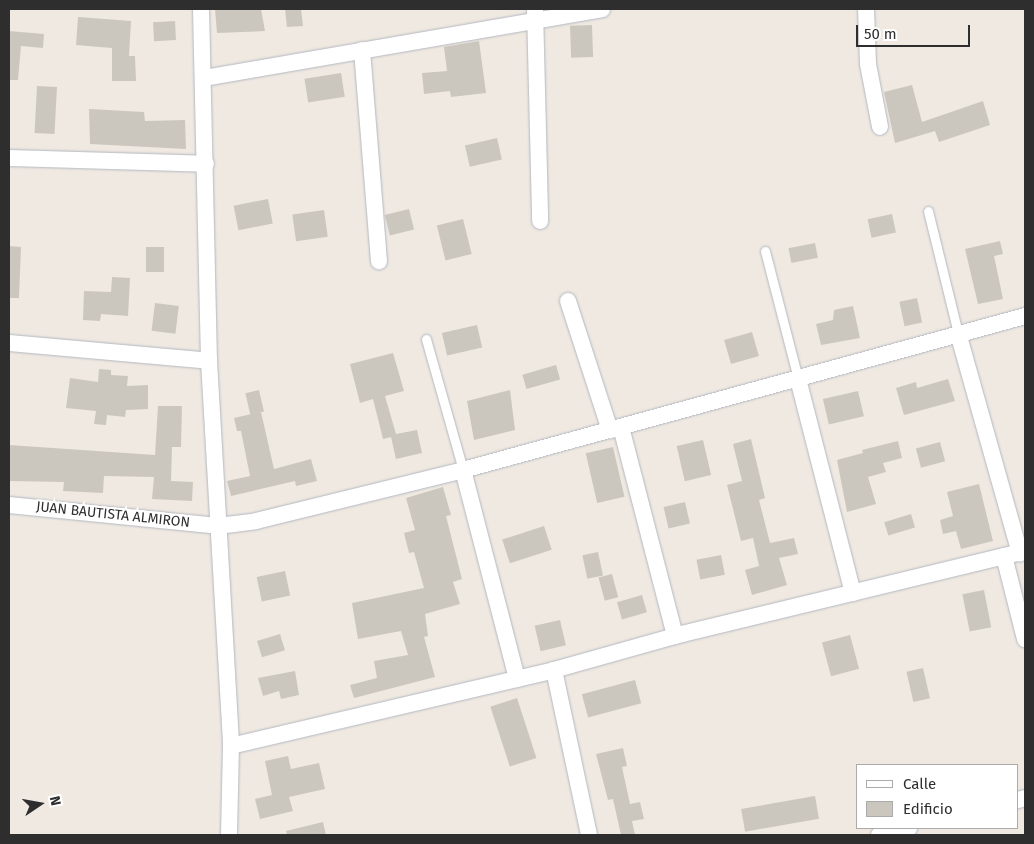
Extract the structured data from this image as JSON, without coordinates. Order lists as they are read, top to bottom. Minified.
{"streets":{"street":["JUAN BAUTISTA ALMIRON"]},"legend":["Calle","Edificio"],"scale_bar":"50 m","north":"right"}
